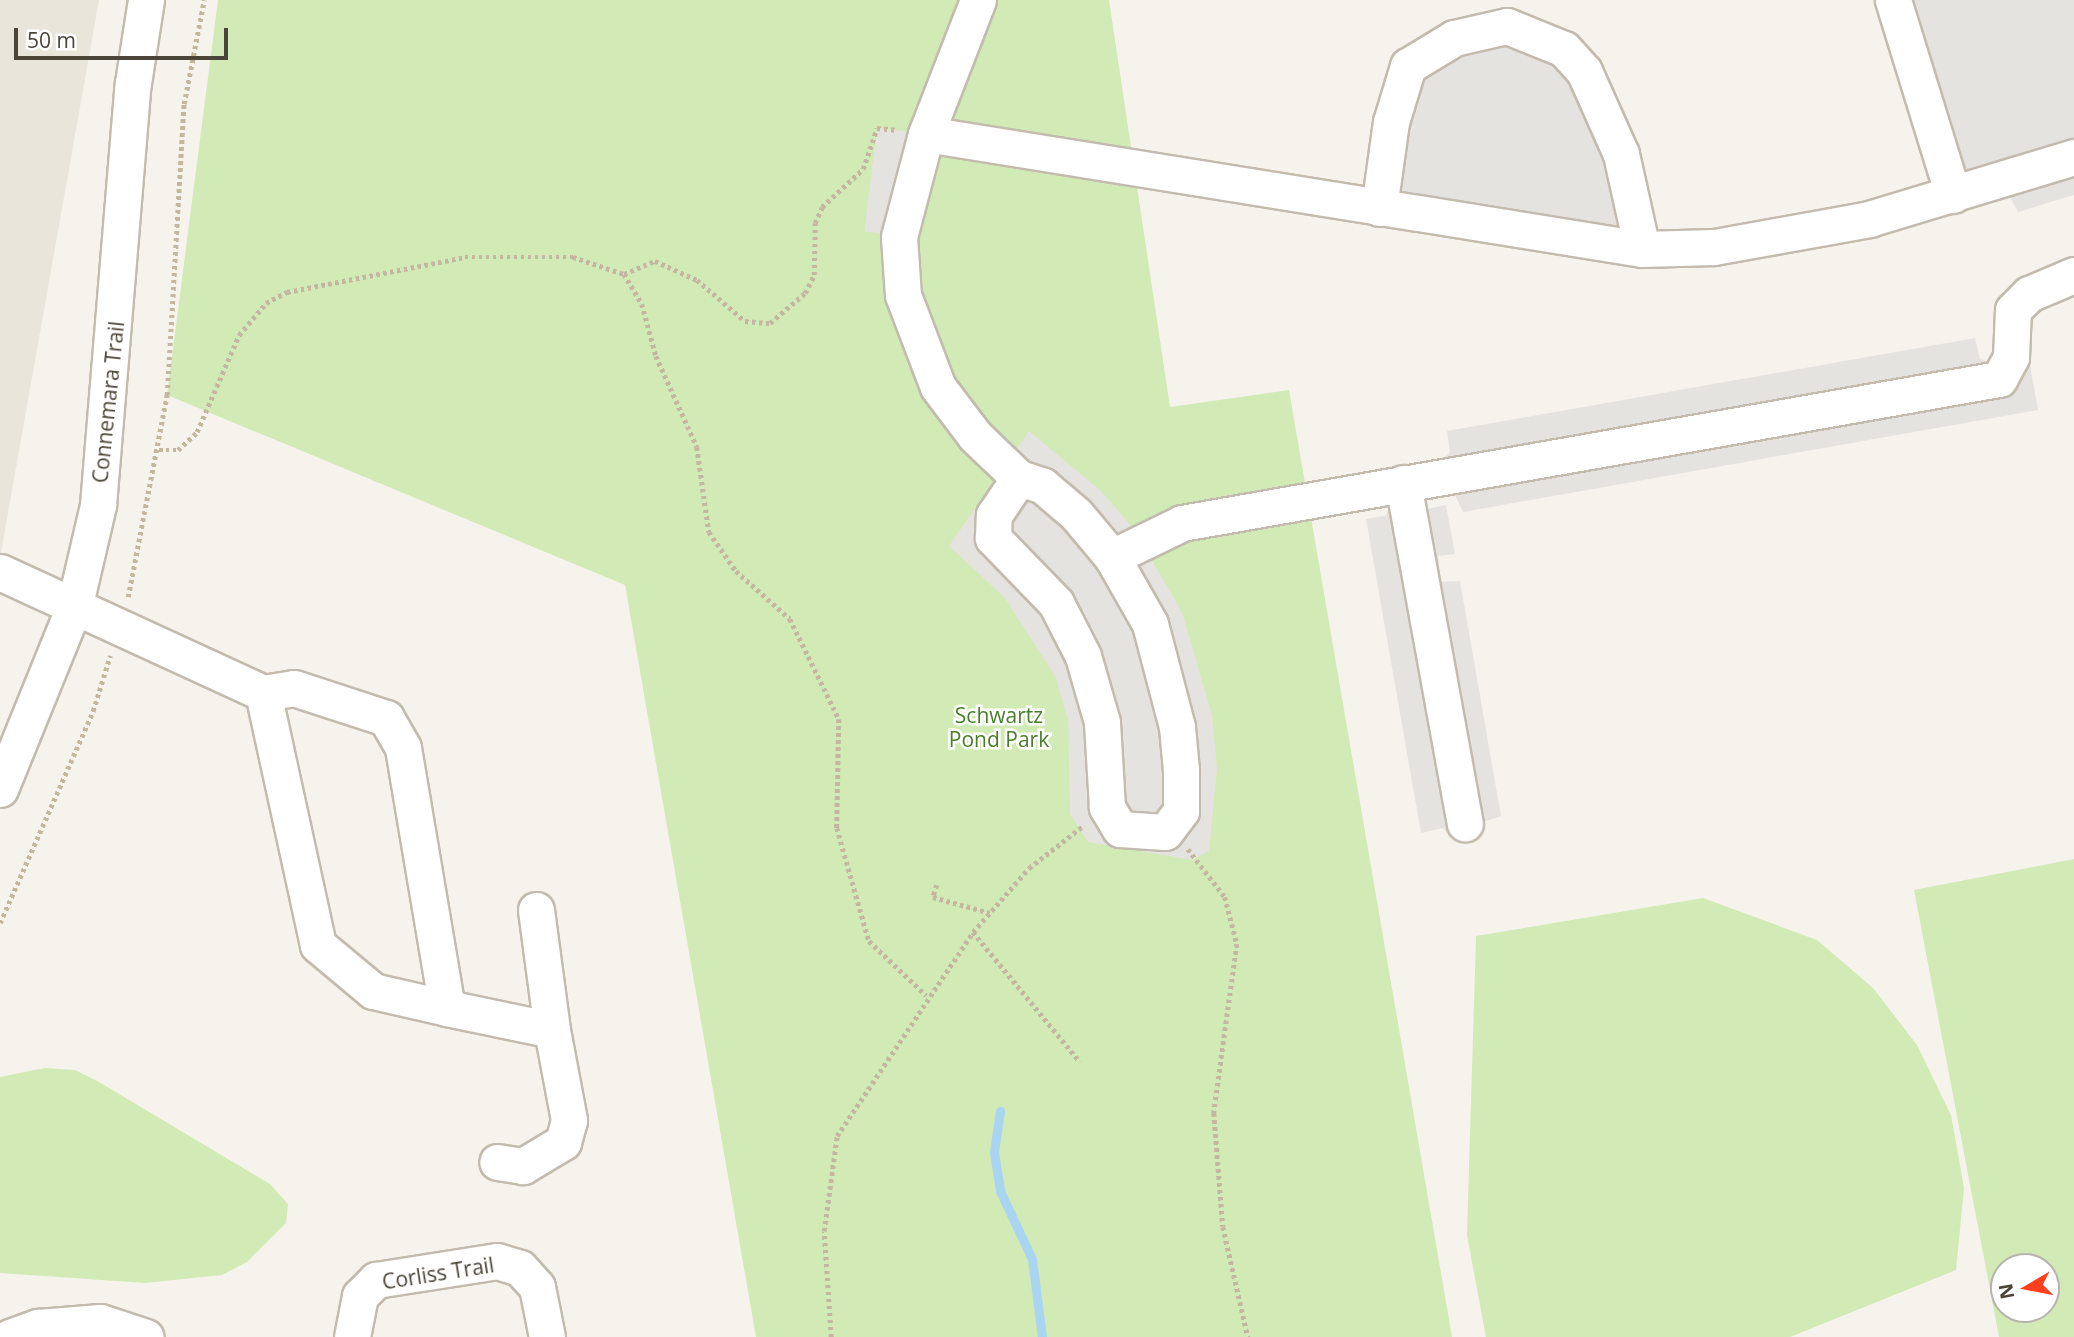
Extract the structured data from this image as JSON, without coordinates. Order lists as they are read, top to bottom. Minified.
{"streets":{"street":["Connemara Trail","Corliss Trail"]},"parks":["Schwartz Pond Park"],"scale_bar":"50 m","north":"left"}
